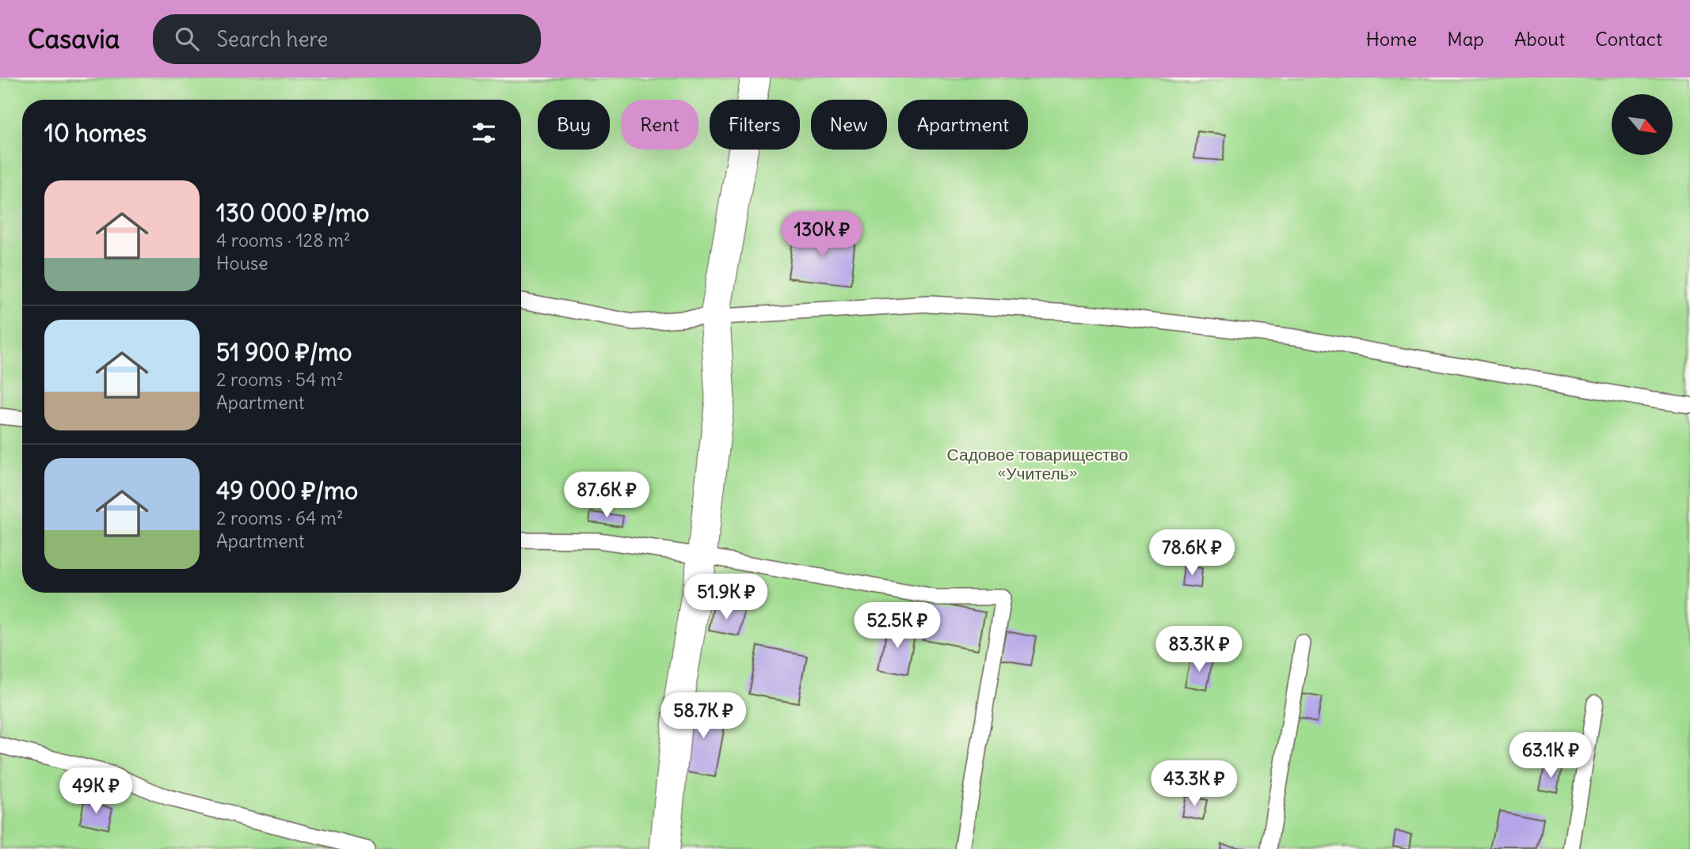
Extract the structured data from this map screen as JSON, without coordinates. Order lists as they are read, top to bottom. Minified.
{"parks":["Садовое товарищество «Учитель»"],"north":"bottom right","page":{"header":"Casavia","search":"Search here","nav":["Home","Map","About","Contact"],"chip":["Buy","Rent","Filters","New","Apartment"],"heading":"10 homes","list":[{"name":"130 000 ₽/mo","note":"4 rooms · 128 m² · House"},{"name":"51 900 ₽/mo","note":"2 rooms · 54 m² · Apartment"},{"name":"49 000 ₽/mo","note":"2 rooms · 64 m² · Apartment"}],"price":["130K ₽","87.6K ₽","78.6K ₽","51.9K ₽","52.5K ₽","83.3K ₽","58.7K ₽","63.1K ₽","43.3K ₽","49K ₽"]}}
